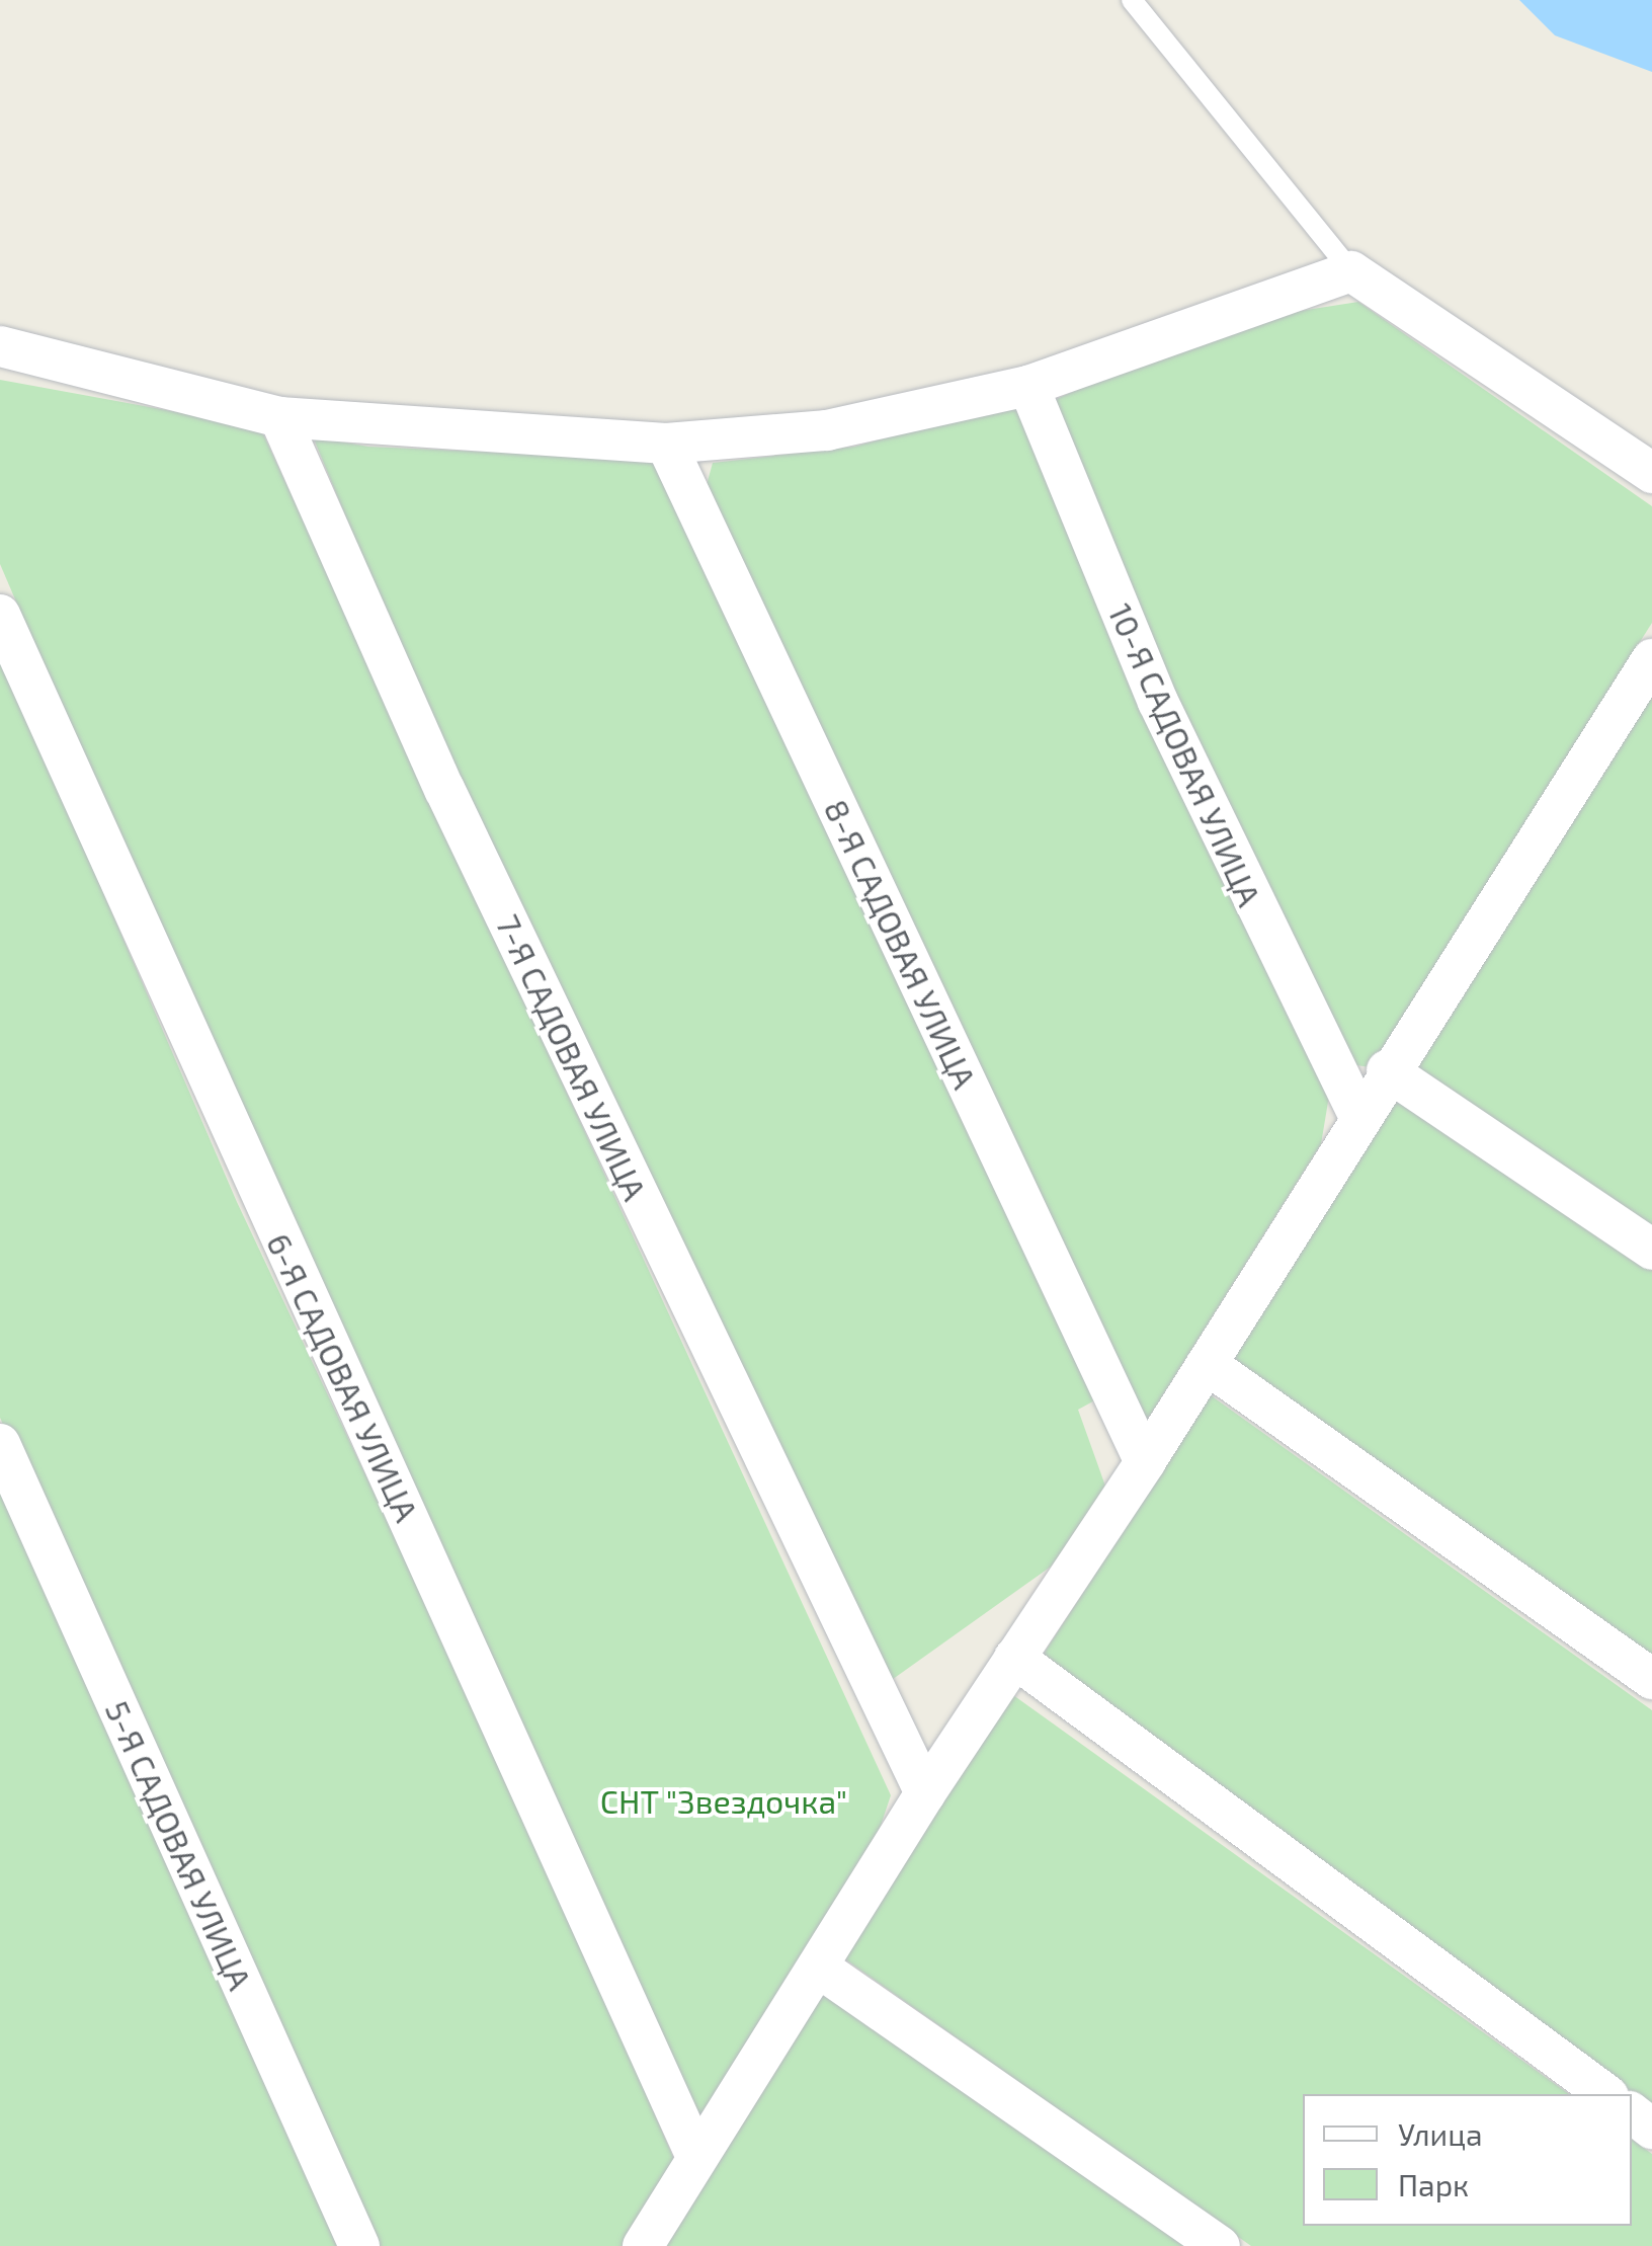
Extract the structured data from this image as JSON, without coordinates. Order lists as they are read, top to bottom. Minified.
{"streets":{"street":["10-Я САДОВАЯ УЛИЦА","8-Я САДОВАЯ УЛИЦА","7-Я САДОВАЯ УЛИЦА","6-Я САДОВАЯ УЛИЦА","5-Я САДОВАЯ УЛИЦА"]},"parks":["СНТ \"Звездочка\""],"legend":["Улица","Парк"]}
